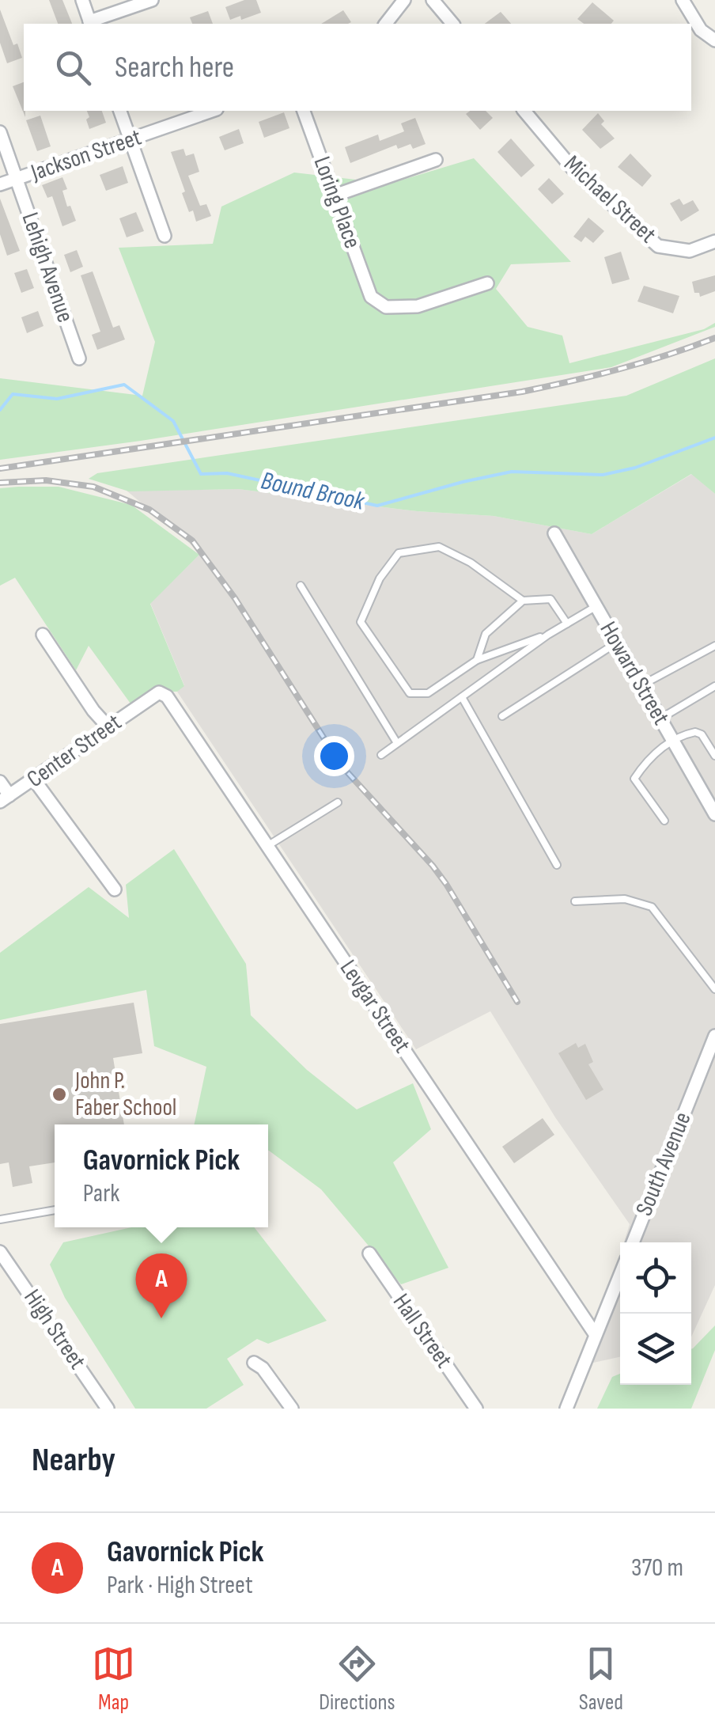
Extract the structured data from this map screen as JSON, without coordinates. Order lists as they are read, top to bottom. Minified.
{"streets":{"street":["Jackson Street","Michael Street","Loring Place","Lehigh Avenue","Howard Street","Center Street","Levgar Street","South Avenue","High Street","Hall Street"]},"crossings":[["Jackson Street","Lehigh Avenue"],["Center Street","Levgar Street"]],"water":["Bound Brook"],"places":["John P. Faber School"],"page":{"search":"Search here","popup":["Gavornick Pick","Park"],"pins":"A","heading":"Nearby","list":[{"mark":"A","name":"Gavornick Pick","note":"Park · High Street","value":"370 m"}],"nav":["Map","Directions","Saved"]}}
